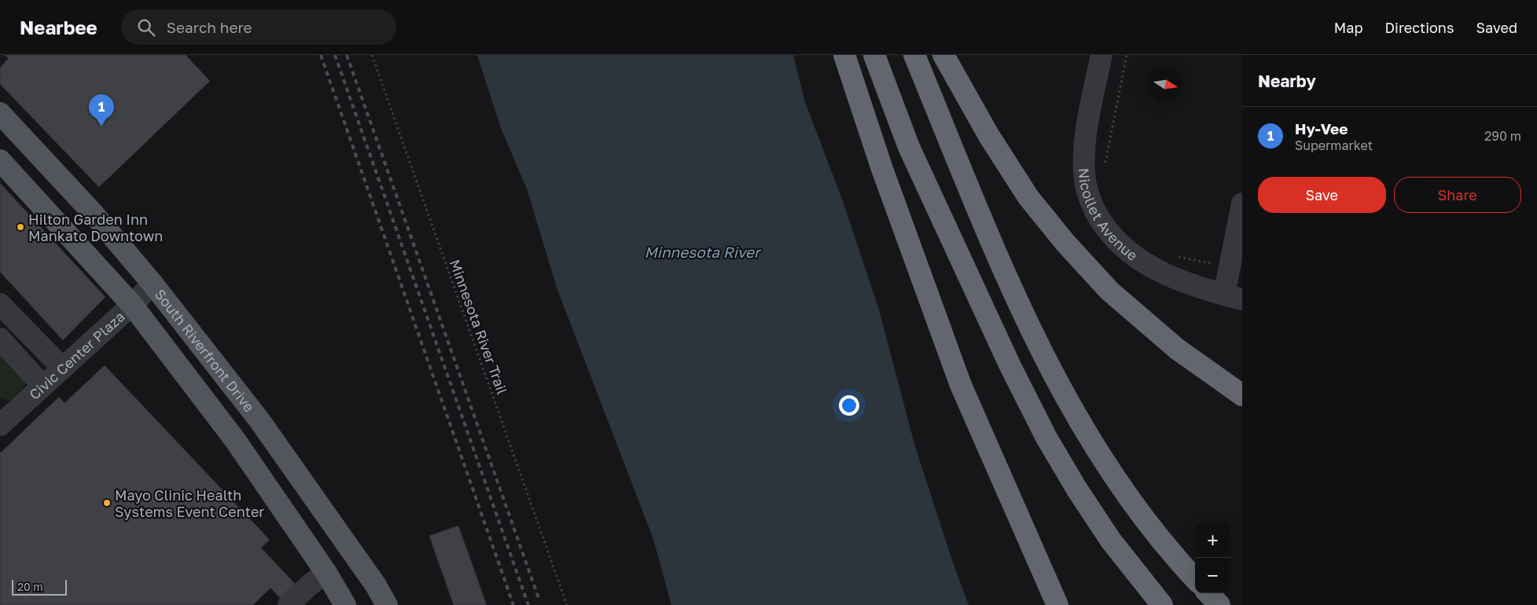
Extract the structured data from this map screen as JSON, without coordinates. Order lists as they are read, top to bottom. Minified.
{"streets":{"main road":["South Riverfront Drive"],"street":["Nicollet Avenue","Civic Center Plaza"],"path":["Minnesota River Trail"]},"crossings":[["South Riverfront Drive","Civic Center Plaza"]],"water":["Minnesota River"],"places":["Hilton Garden Inn Mankato Downtown","Mayo Clinic Health Systems Event Center"],"scale_bar":"20 m","north":"right","page":{"header":"Nearbee","search":"Search here","nav":["Map","Directions","Saved"],"heading":"Nearby","pins":"1","list":[{"mark":"1","name":"Hy-Vee","note":"Supermarket","value":"290 m"}],"buttons":["Save","Share"],"map_buttons":["+","−"],"scale":"20 m"}}
